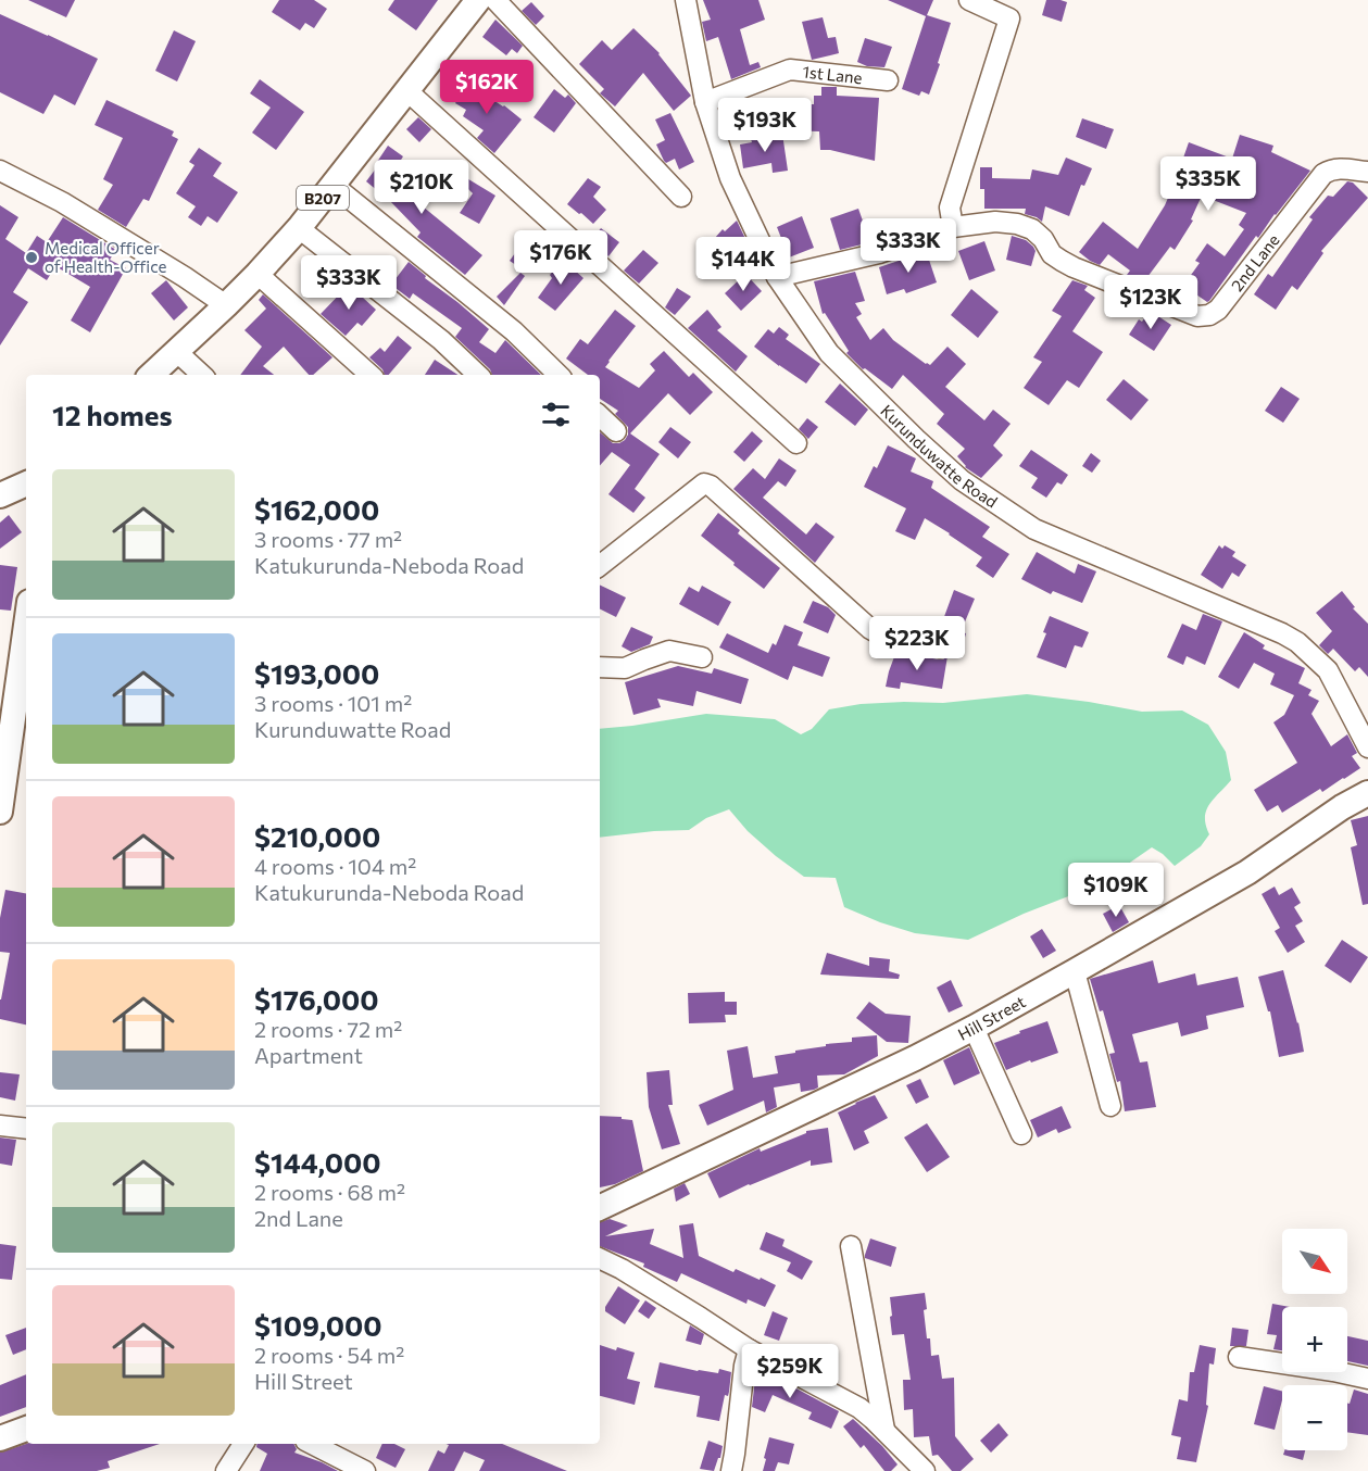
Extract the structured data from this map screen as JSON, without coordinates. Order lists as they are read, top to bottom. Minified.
{"streets":{"main road":["B207","Hill Street"],"street":["1st Lane","2nd Lane","Kurunduwatte Road"]},"crossings":[["1st Lane","Kurunduwatte Road"],["2nd Lane","Kurunduwatte Road"]],"places":["Medical Officer of Health-Office"],"north":"bottom right","page":{"price":["$162K","$193K","$335K","$210K","$333K","$176K","$144K","$333K","$123K","$223K","$109K","$259K"],"heading":"12 homes","list":[{"name":"$162,000","note":"3 rooms · 77 m² · Katukurunda-Neboda Road"},{"name":"$193,000","note":"3 rooms · 101 m² · Kurunduwatte Road"},{"name":"$210,000","note":"4 rooms · 104 m² · Katukurunda-Neboda Road"},{"name":"$176,000","note":"2 rooms · 72 m² · Apartment"},{"name":"$144,000","note":"2 rooms · 68 m² · 2nd Lane"},{"name":"$109,000","note":"2 rooms · 54 m² · Hill Street"}],"map_buttons":["+","−"]}}
